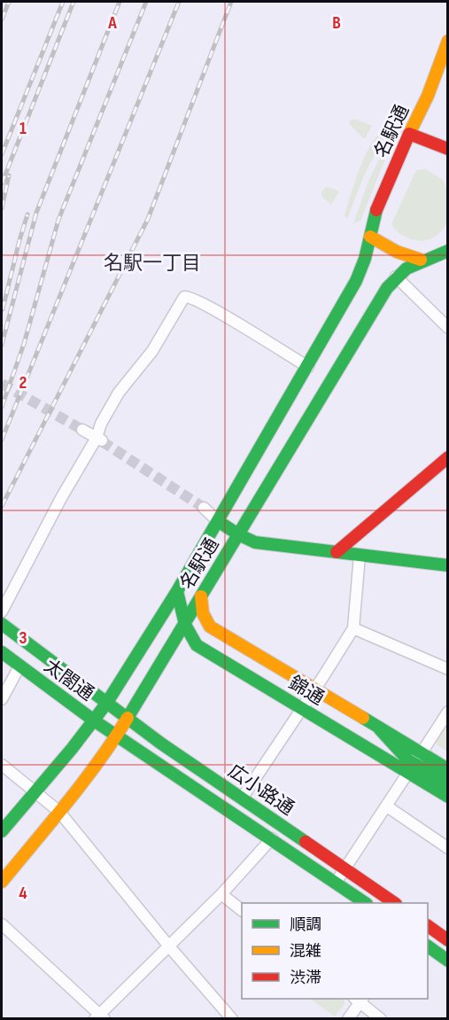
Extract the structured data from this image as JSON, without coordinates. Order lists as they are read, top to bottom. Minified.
{"streets":{"main road":["名駅通","太閤通","錦通","広小路通"]},"crossings":[["名駅通","太閤通"],["名駅通","錦通"],["名駅通","広小路通"],["太閤通","広小路通"]],"districts":["名駅一丁目"],"legend":["順調","混雑","渋滞"],"grid":{"columns":["A","B"],"rows":["1","2","3","4"]}}
